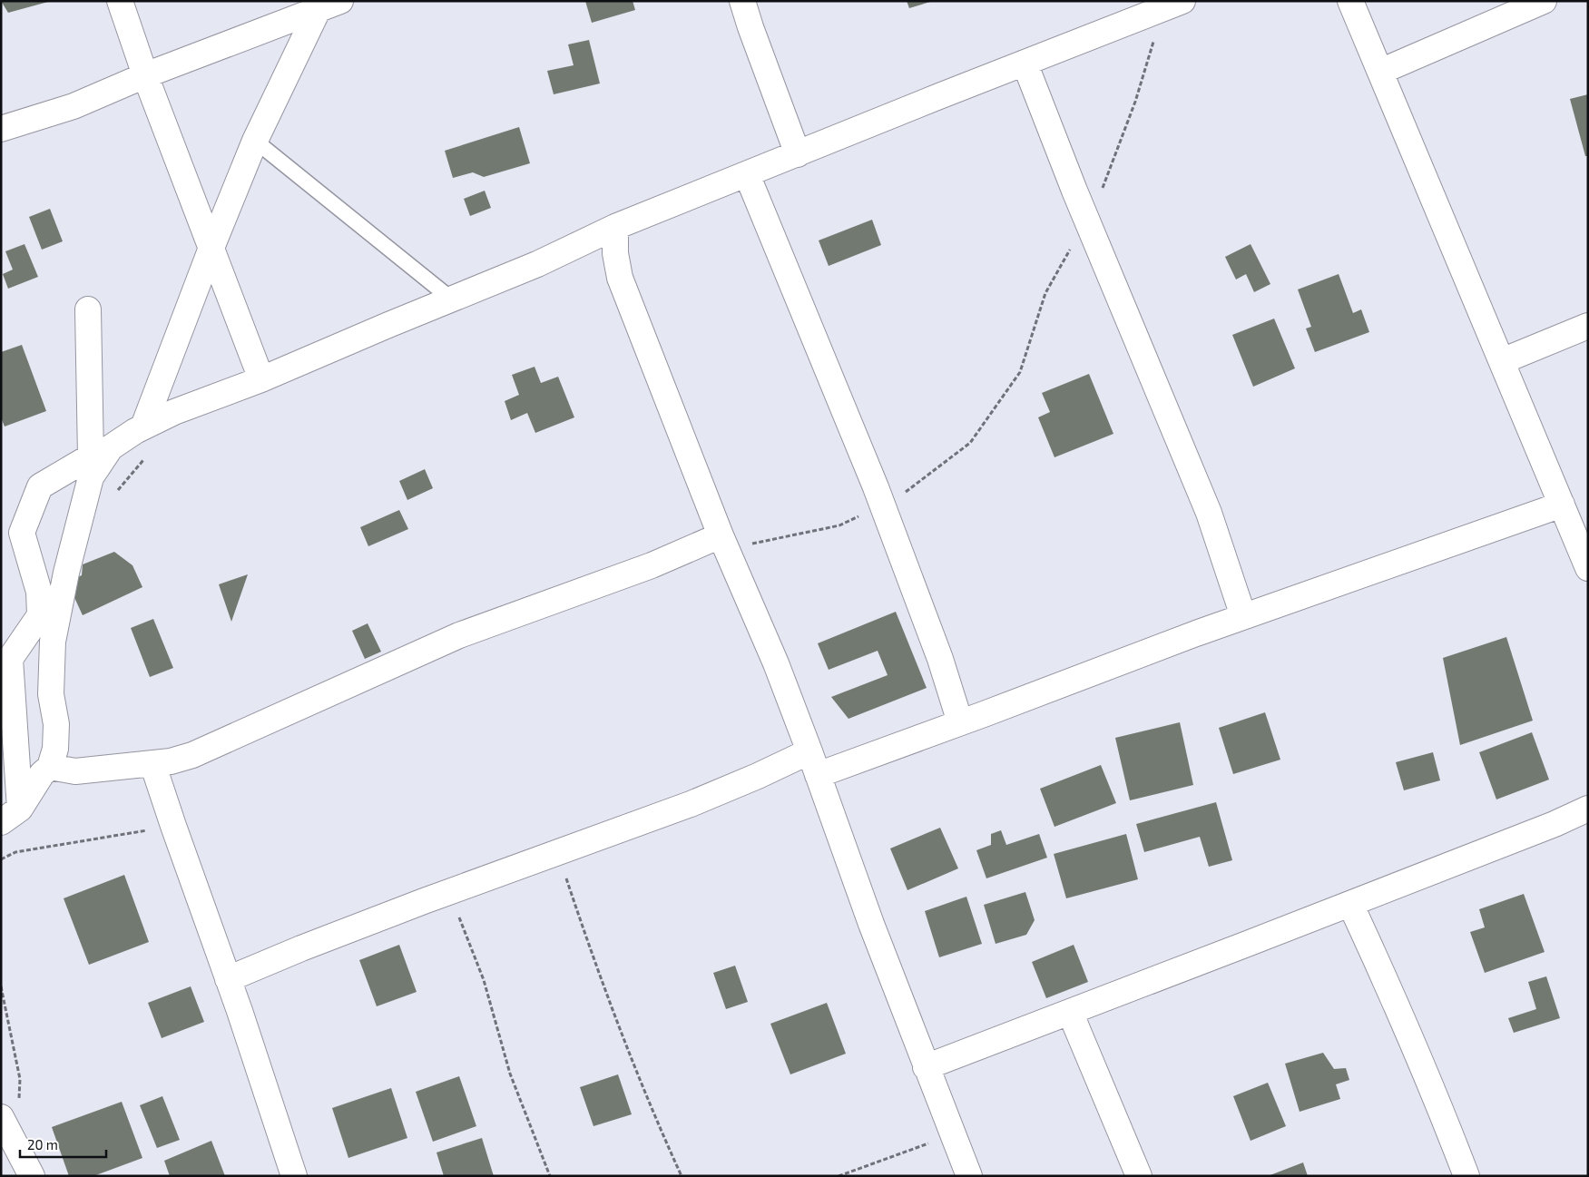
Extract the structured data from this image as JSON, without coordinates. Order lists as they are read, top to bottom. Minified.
{"scale_bar":"20 m"}
